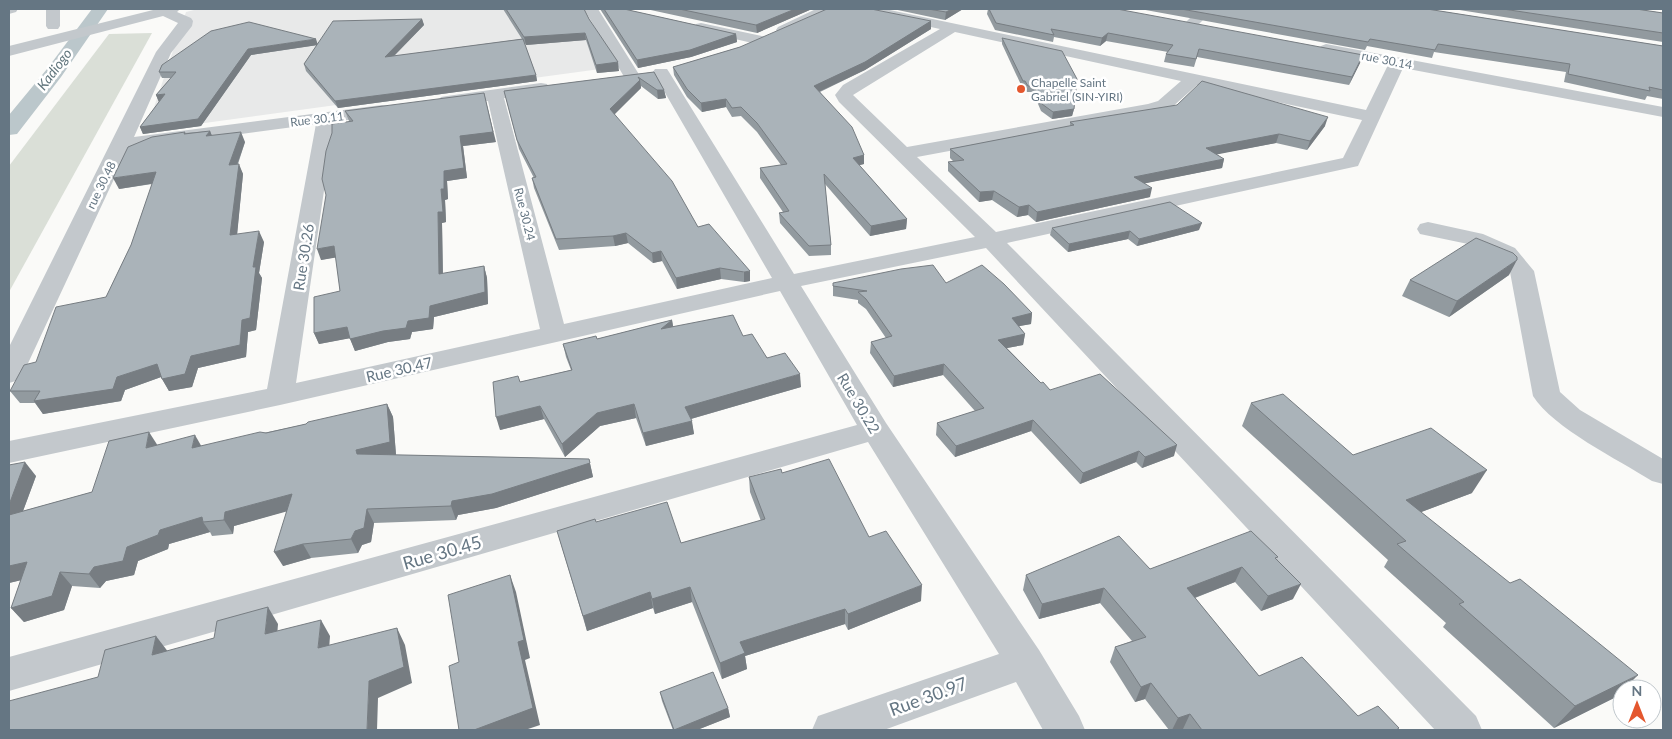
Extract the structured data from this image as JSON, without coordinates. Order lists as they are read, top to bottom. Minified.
{"streets":{"street":["rue 30.14","Rue 30.11","rue 30.48","Rue 30.24","Rue 30.26","Rue 30.47","Rue 30.22","Rue 30.45","Rue 30.97"]},"crossings":[["Rue 30.11","rue 30.48"],["Rue 30.11","Rue 30.26"],["Rue 30.24","Rue 30.47"],["Rue 30.26","Rue 30.47"],["Rue 30.47","Rue 30.22"],["Rue 30.22","Rue 30.45"],["Rue 30.22","Rue 30.97"]],"water":["Kadiogo"],"places":["Chapelle Saint Gabriel (SIN-YIRI)"],"north":"top"}
